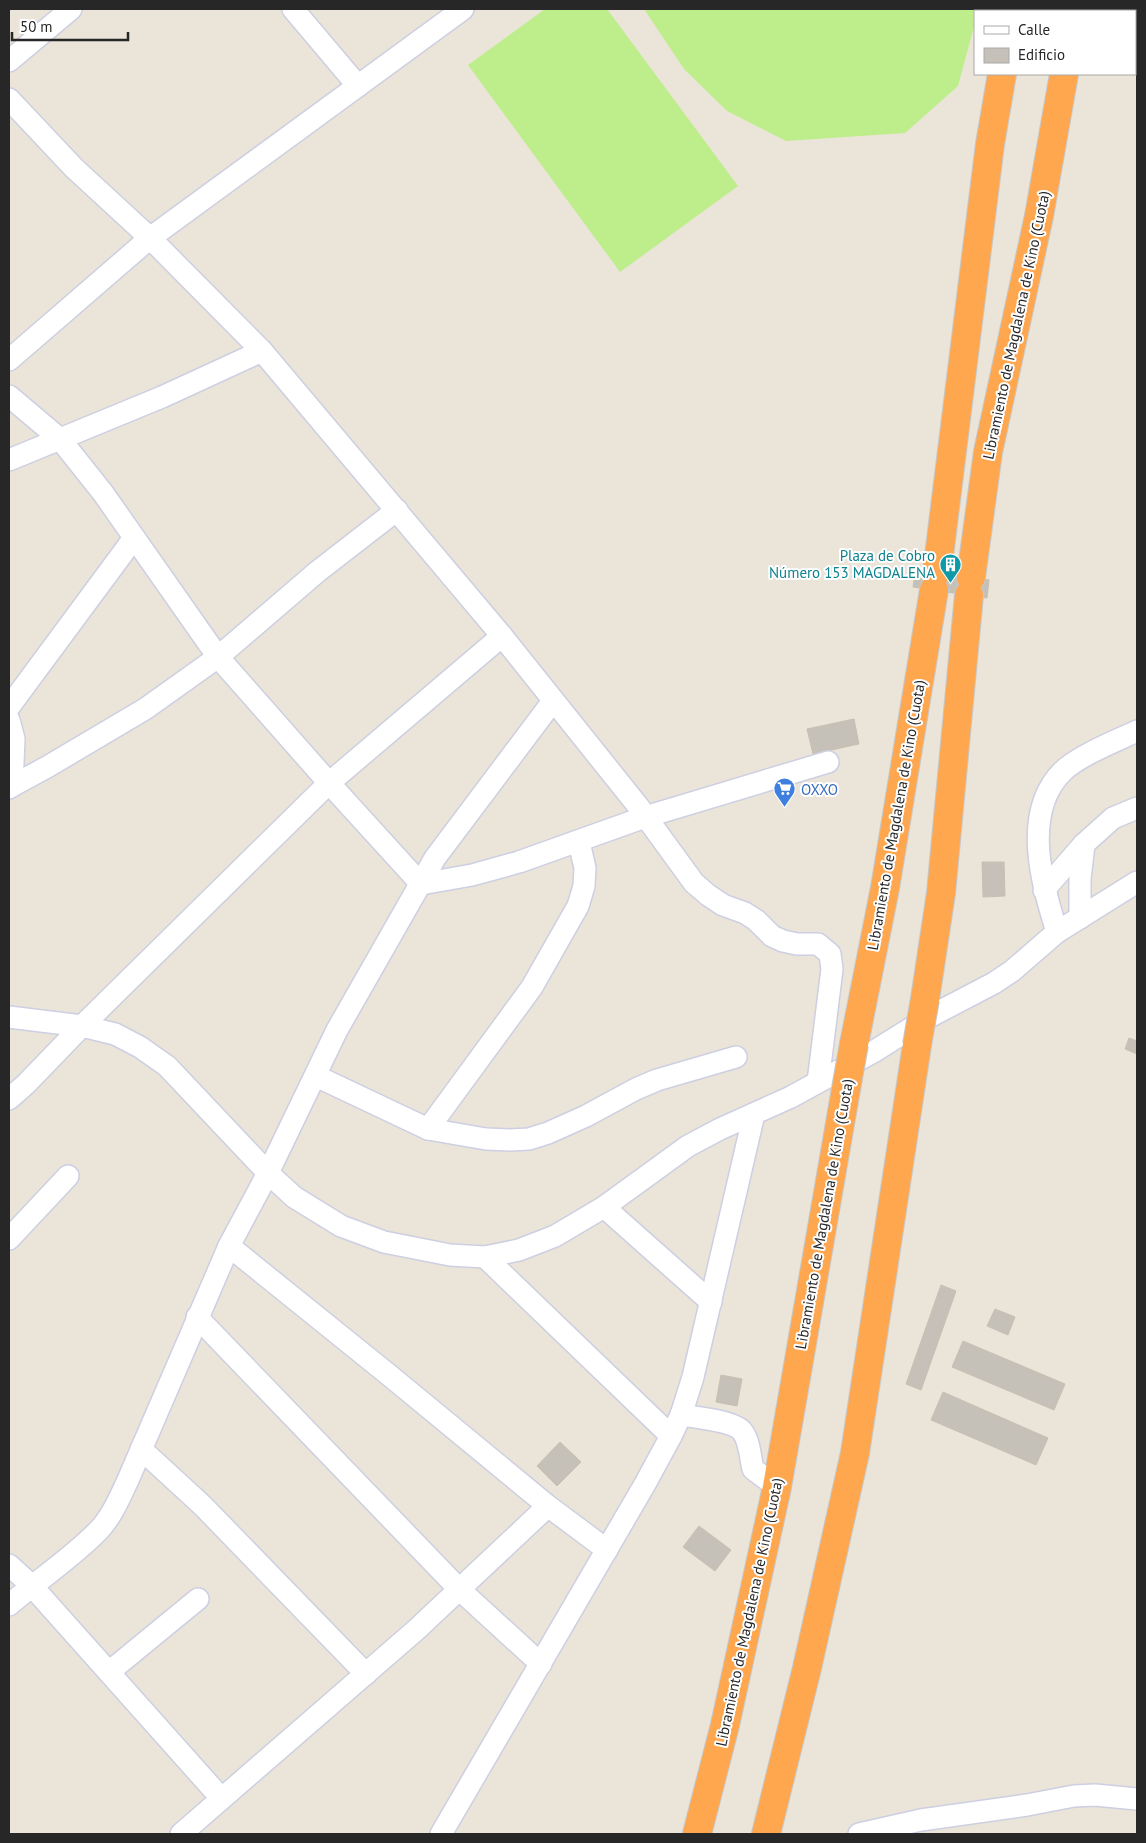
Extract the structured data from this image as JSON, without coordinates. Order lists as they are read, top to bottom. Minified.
{"streets":{"highway":["Libramiento de Magdalena de Kino (Cuota)"]},"places":{"building":["Plaza de Cobro Número 153 MAGDALENA"],"supermarket":["OXXO"]},"legend":["Calle","Edificio"],"scale_bar":"50 m"}
